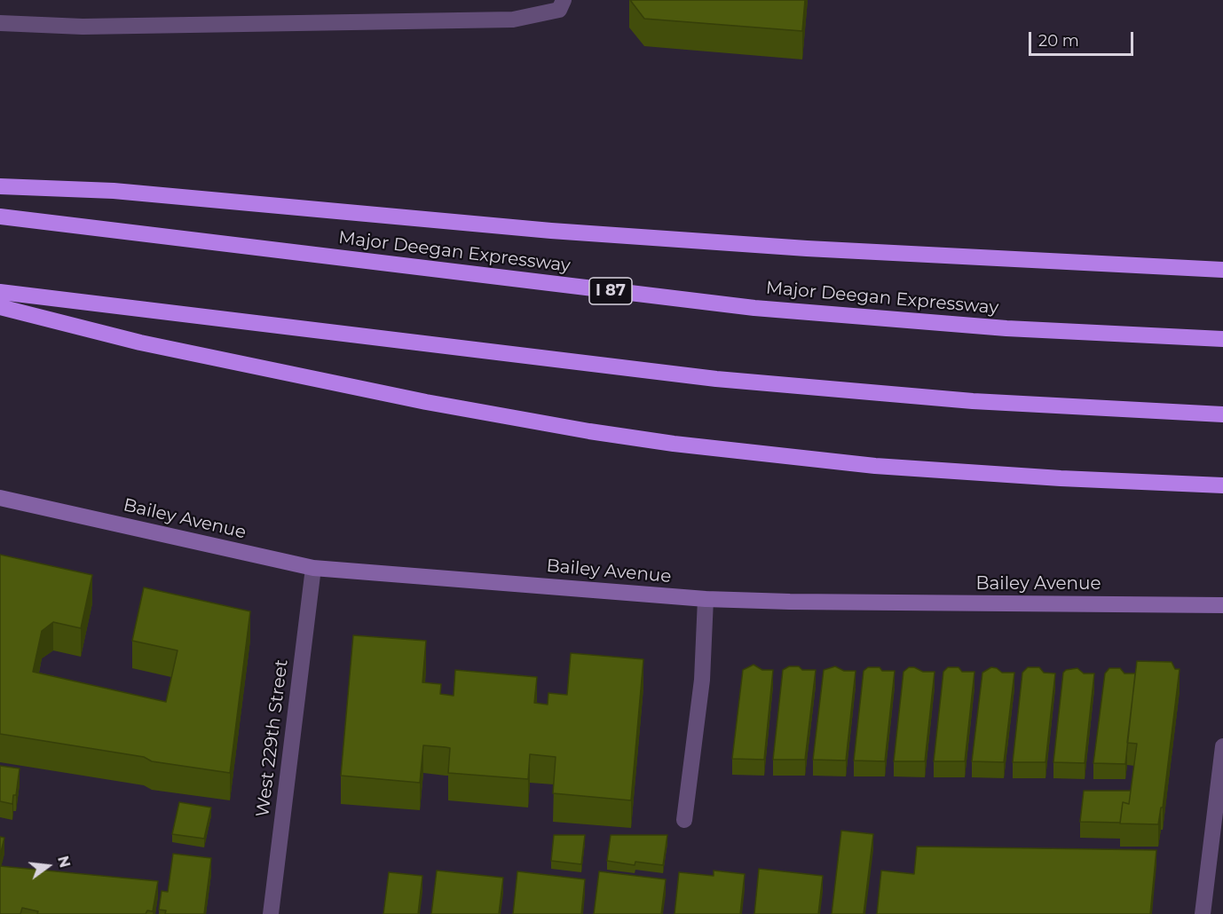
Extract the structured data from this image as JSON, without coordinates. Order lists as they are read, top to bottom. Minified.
{"streets":{"highway":["Major Deegan Expressway","I 87"],"main road":["Bailey Avenue"],"street":["West 229th Street"]},"crossings":[["Bailey Avenue","West 229th Street"]],"scale_bar":"20 m","north":"right"}
